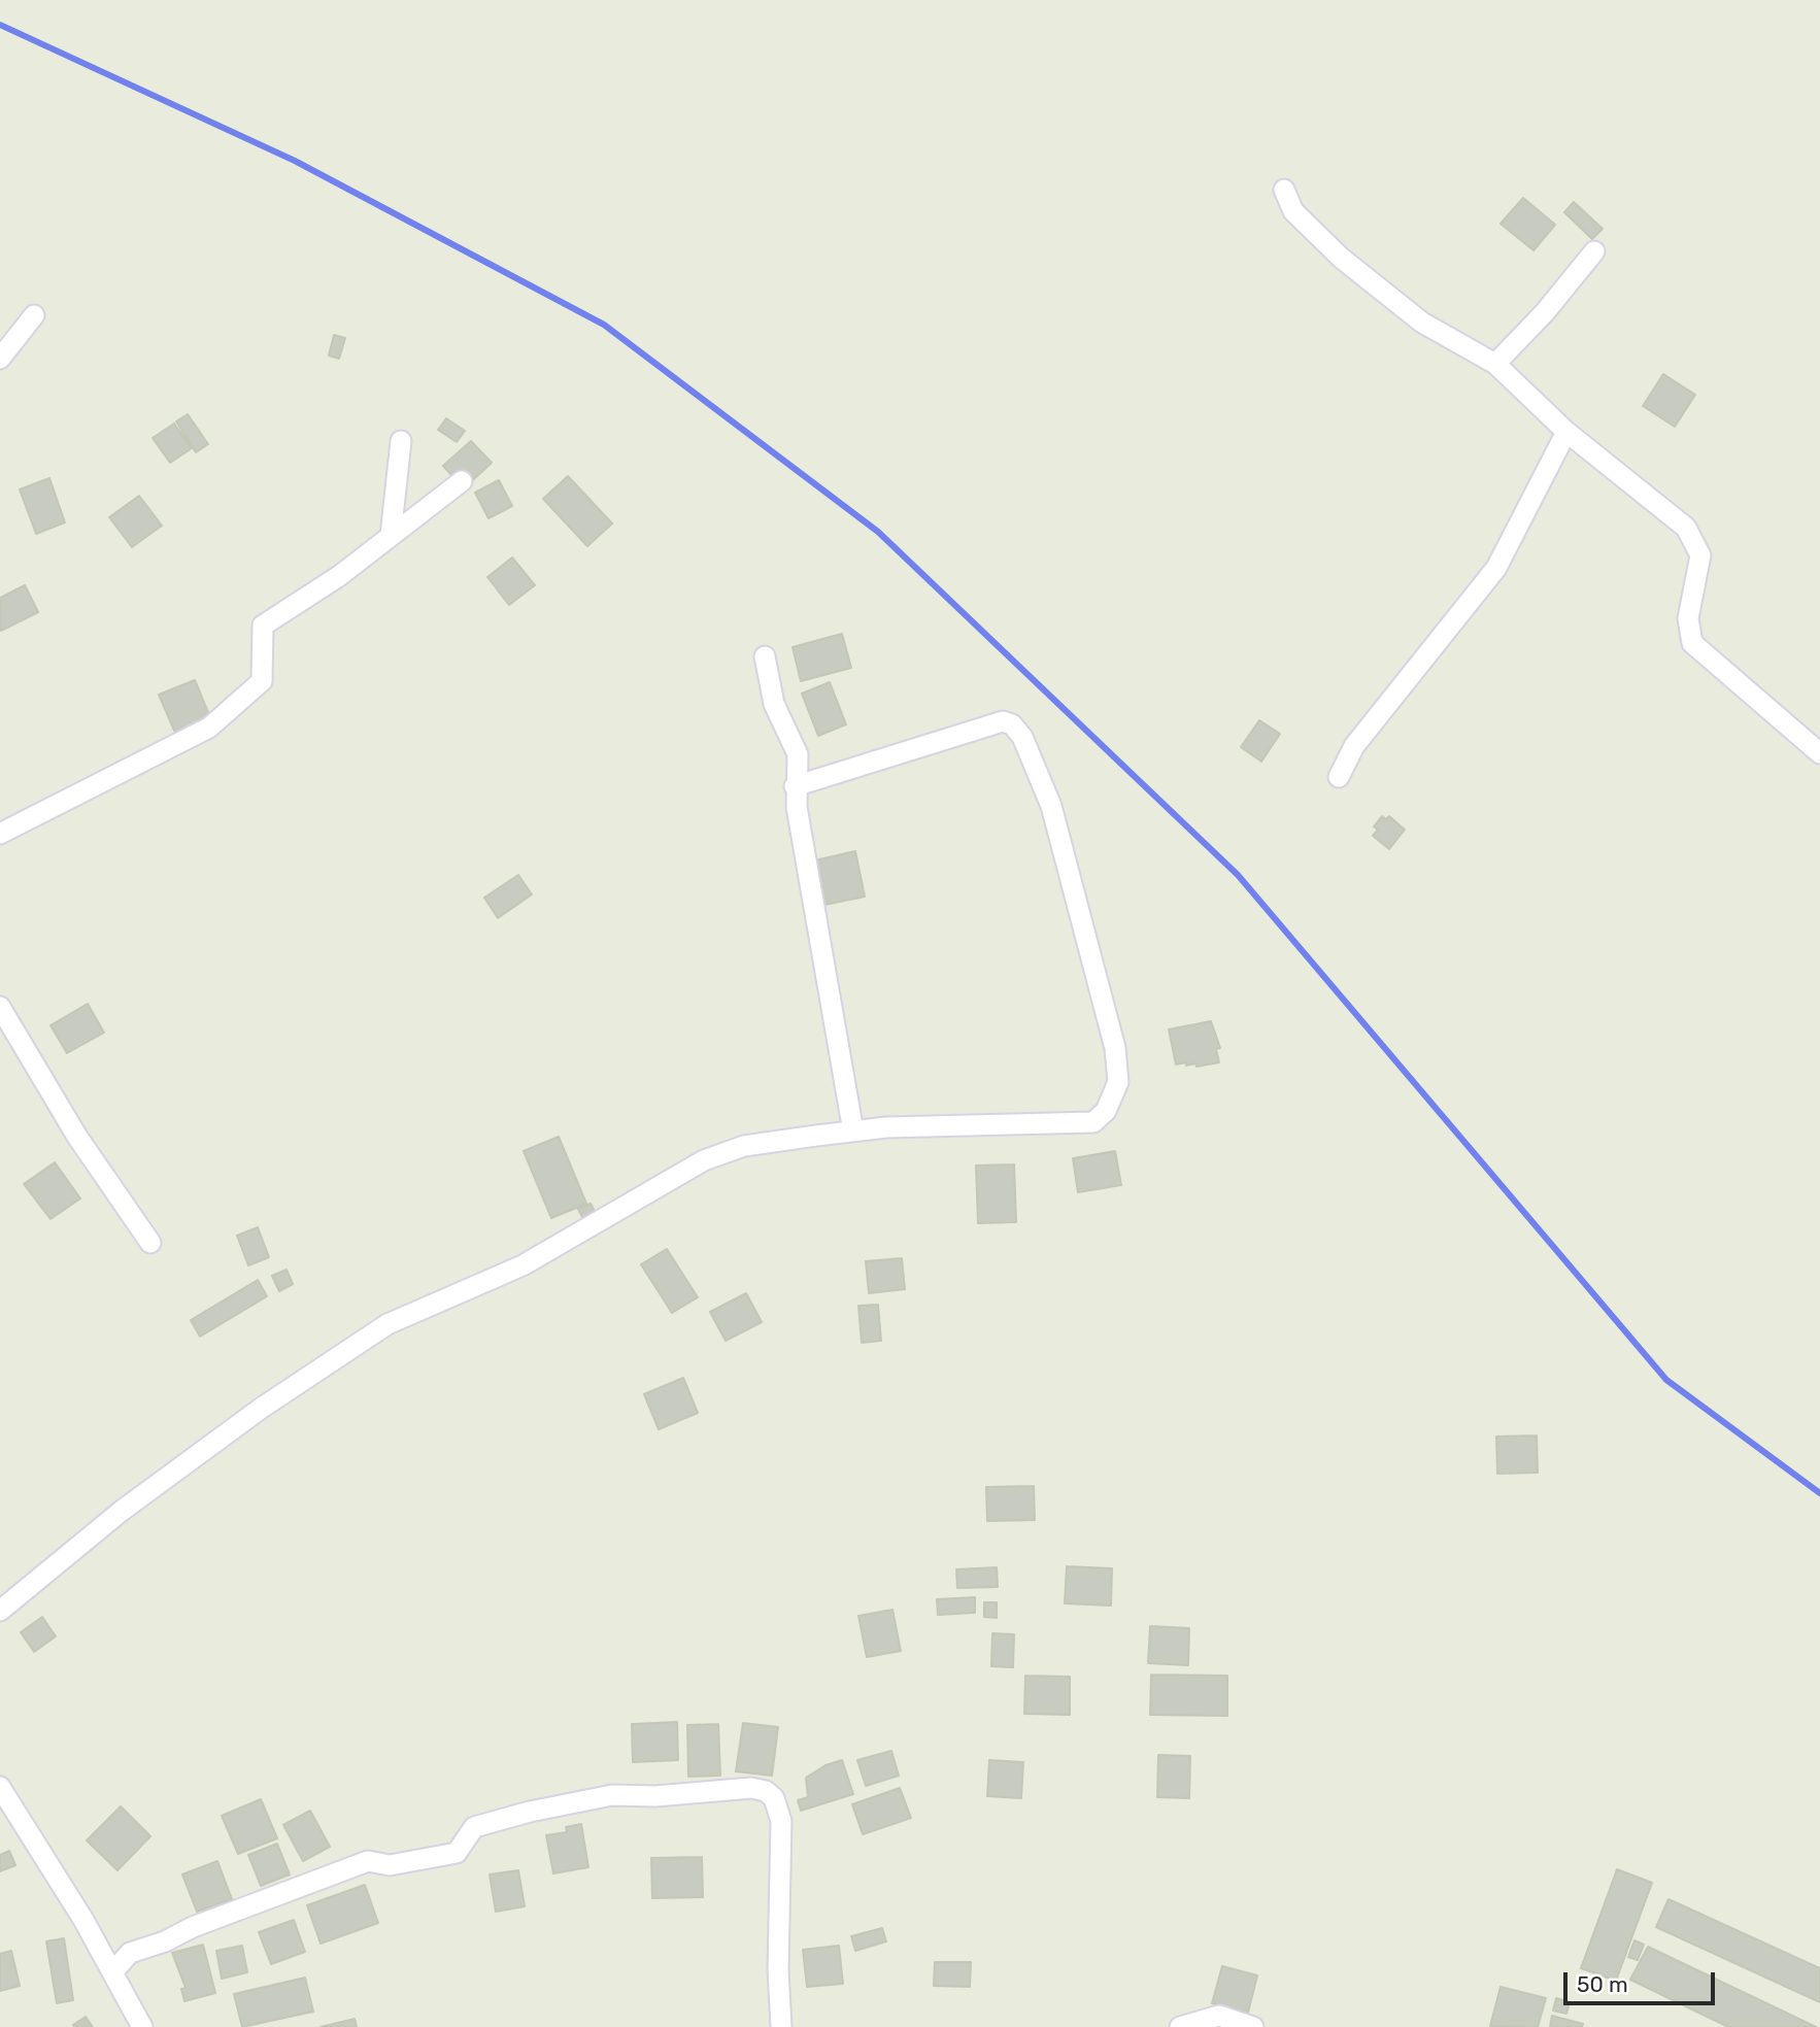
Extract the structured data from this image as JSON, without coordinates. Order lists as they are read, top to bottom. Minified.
{"scale_bar":"50 m"}
